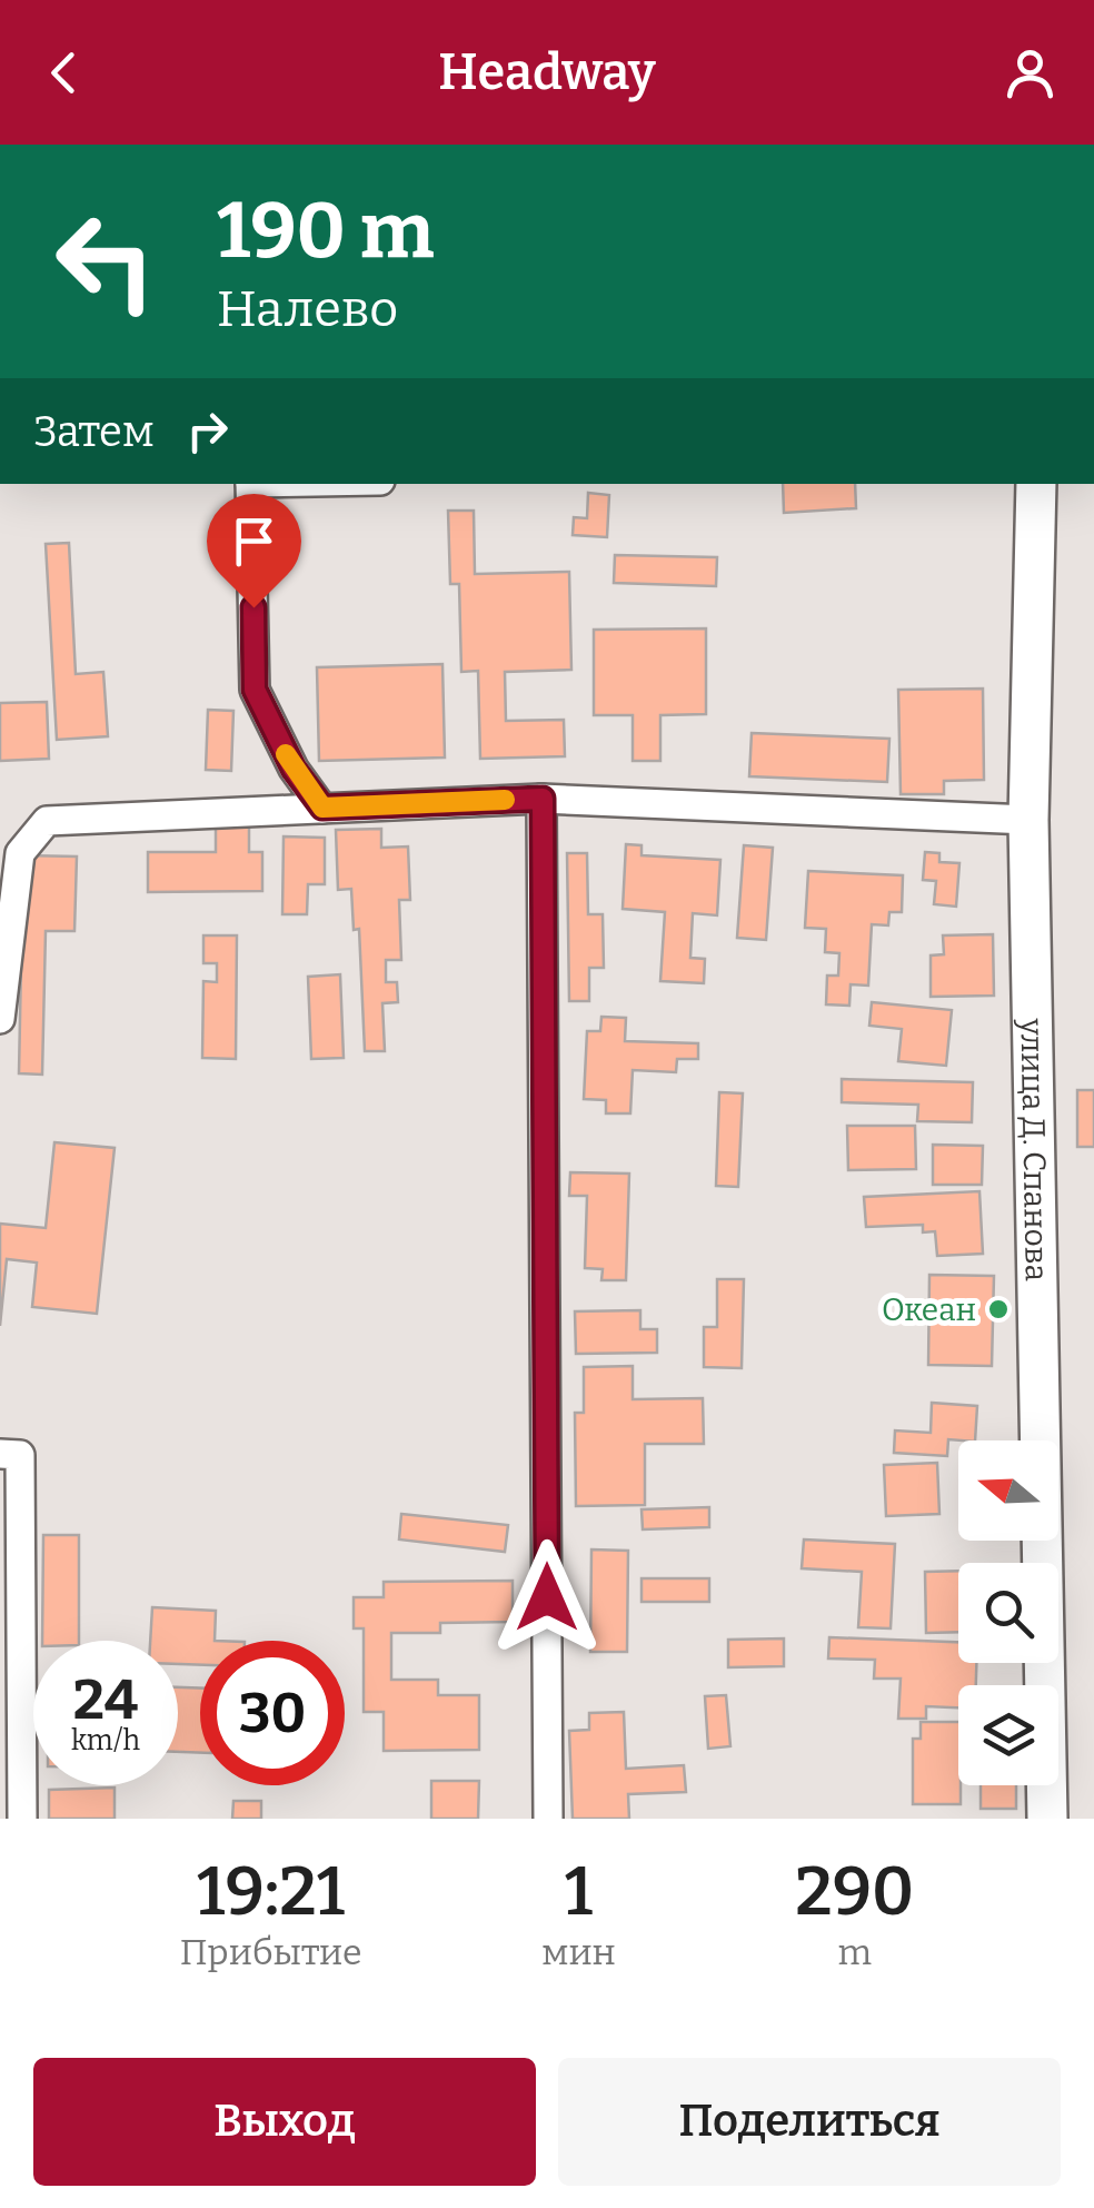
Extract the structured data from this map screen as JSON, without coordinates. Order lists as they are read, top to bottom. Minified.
{"streets":{"main road":["улица Д. Спанова"]},"places":["Океан"],"north":"left","page":{"header":"Headway","turn":["190 m","Налево"],"then":"Затем","speed":"24 km/h","limit":"30","eta":["19:21","Прибытие","1","мин","290","m"],"buttons":["Выход","Поделиться"]}}
